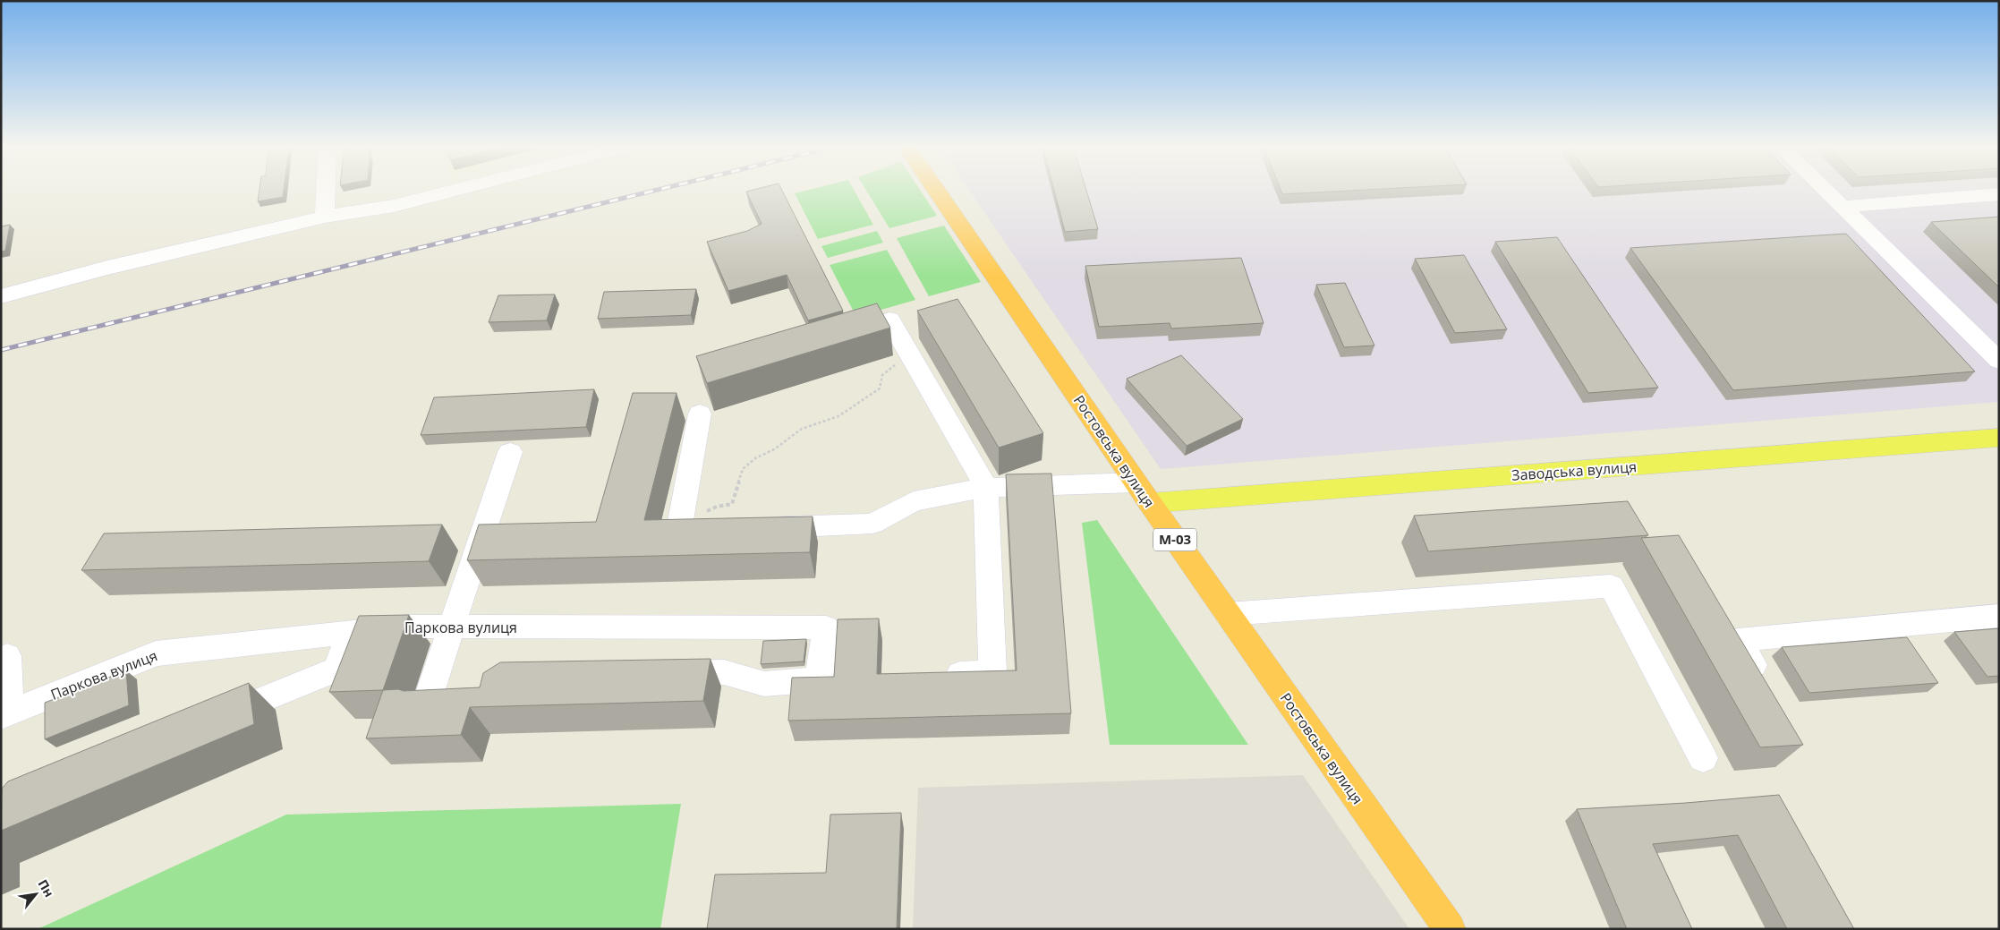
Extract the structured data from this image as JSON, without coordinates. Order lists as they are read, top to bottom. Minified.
{"streets":{"highway":["Ростовська вулиця","М-03"],"main road":["Заводська вулиця"],"street":["Паркова вулиця"]},"crossings":[["Ростовська вулиця","Заводська вулиця"]],"north":"top right"}
